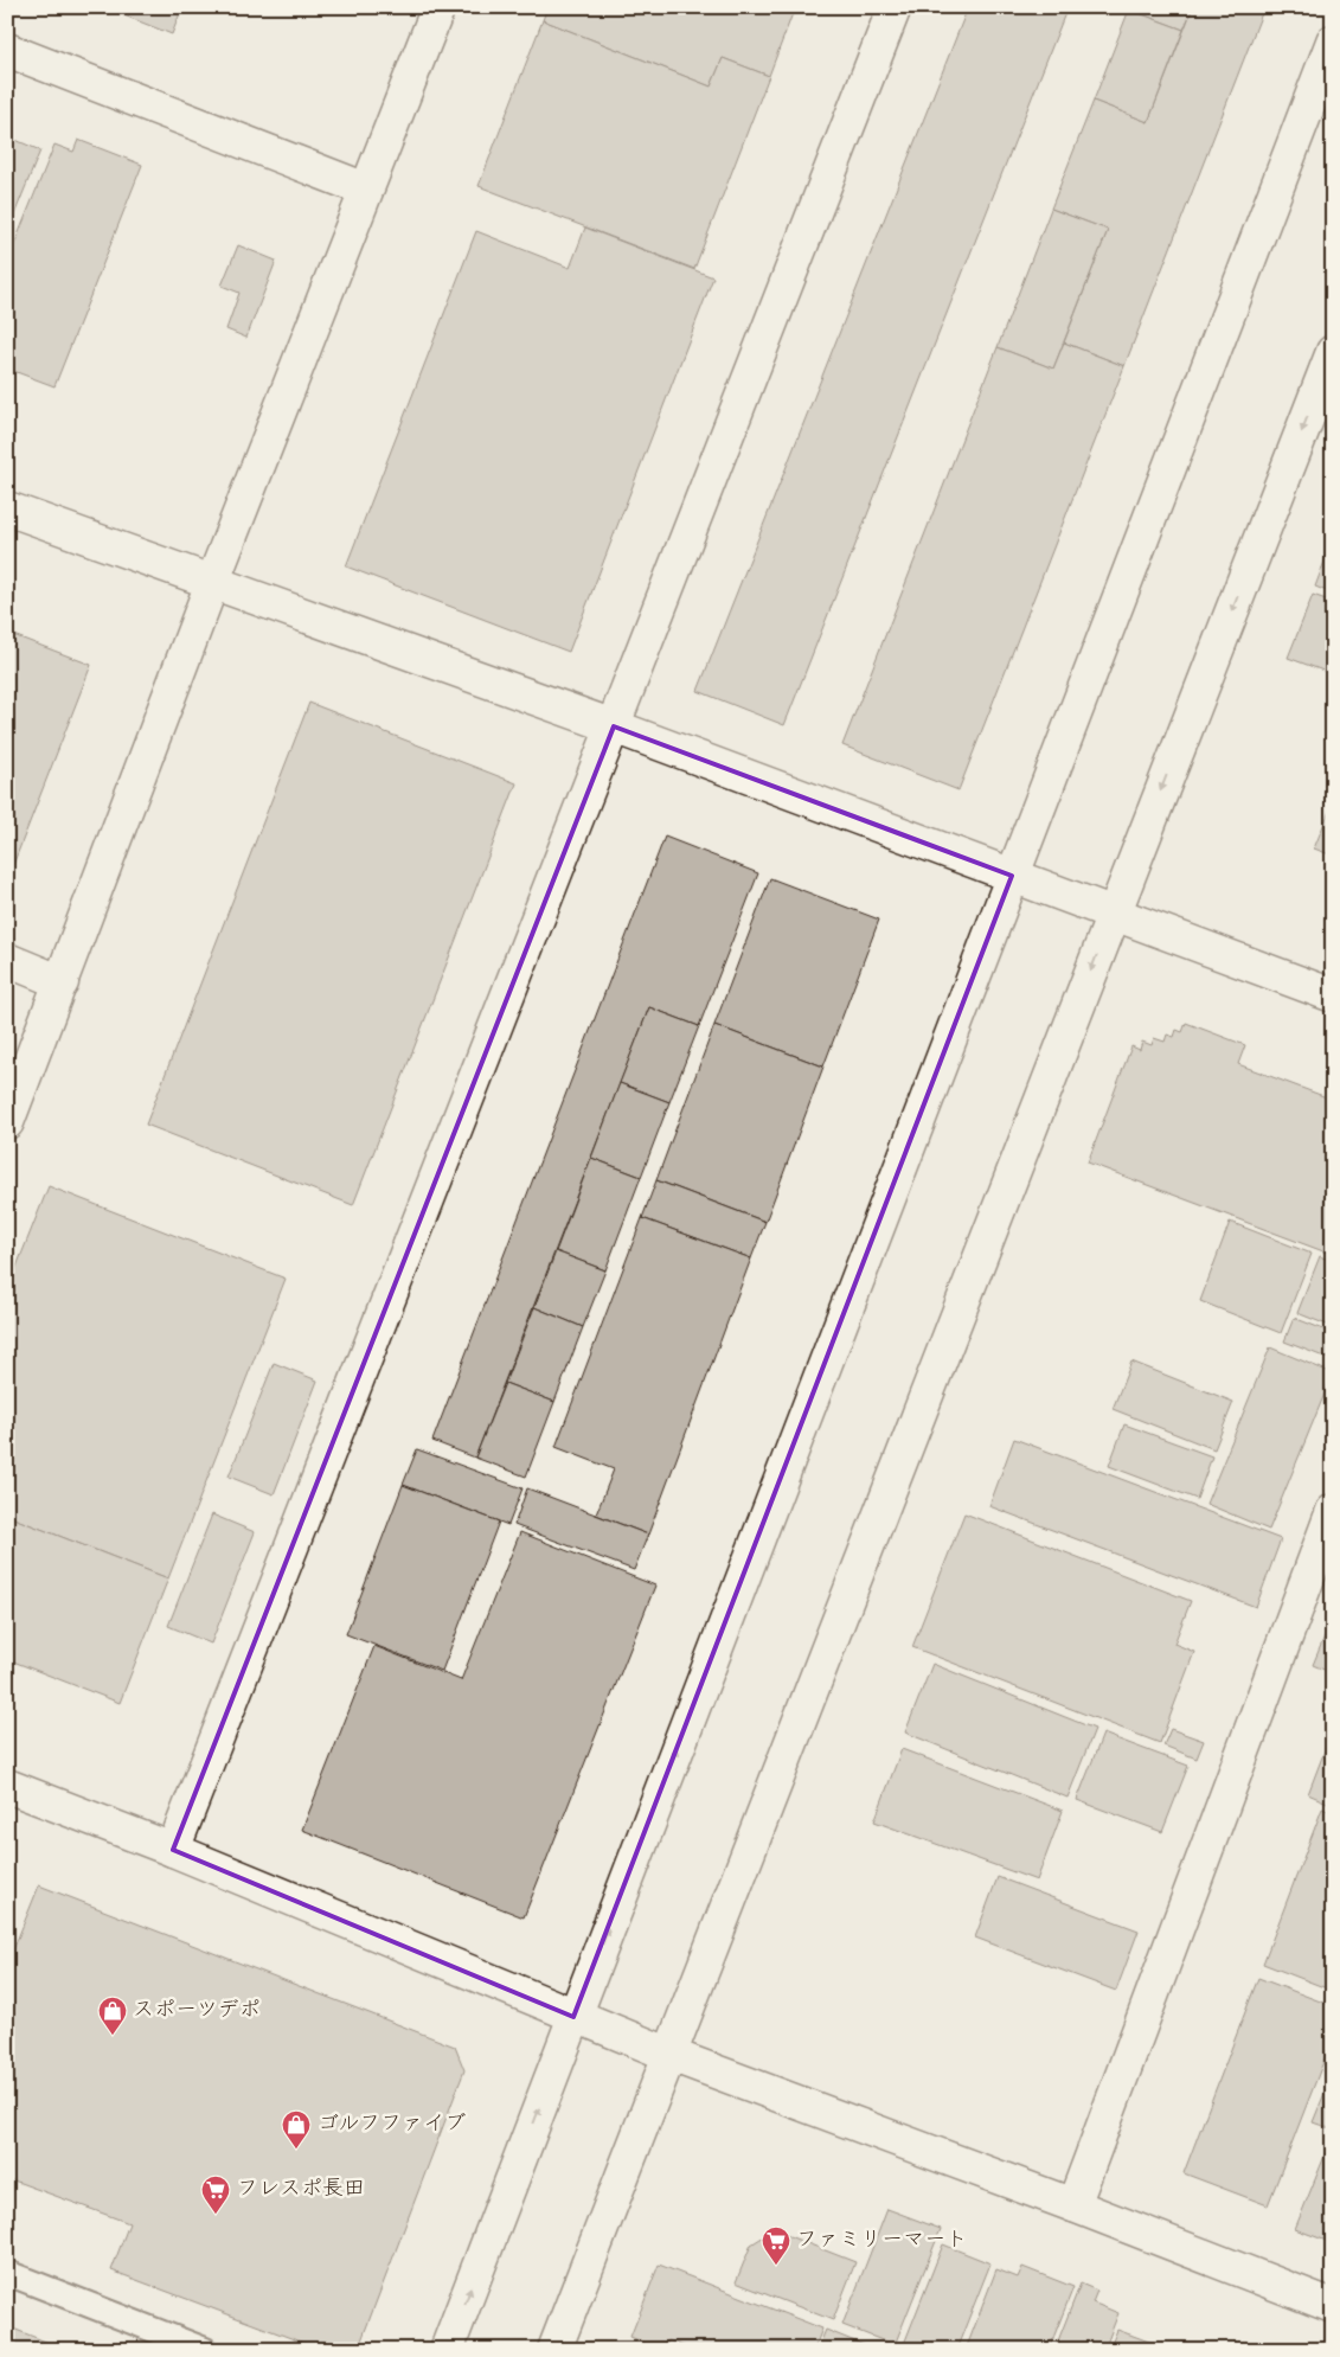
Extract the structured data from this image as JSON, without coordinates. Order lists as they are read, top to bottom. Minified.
{"places":{"shop":["スポーツデポ","ゴルフファイブ"],"supermarket":["フレスポ長田","ファミリーマート"]}}
